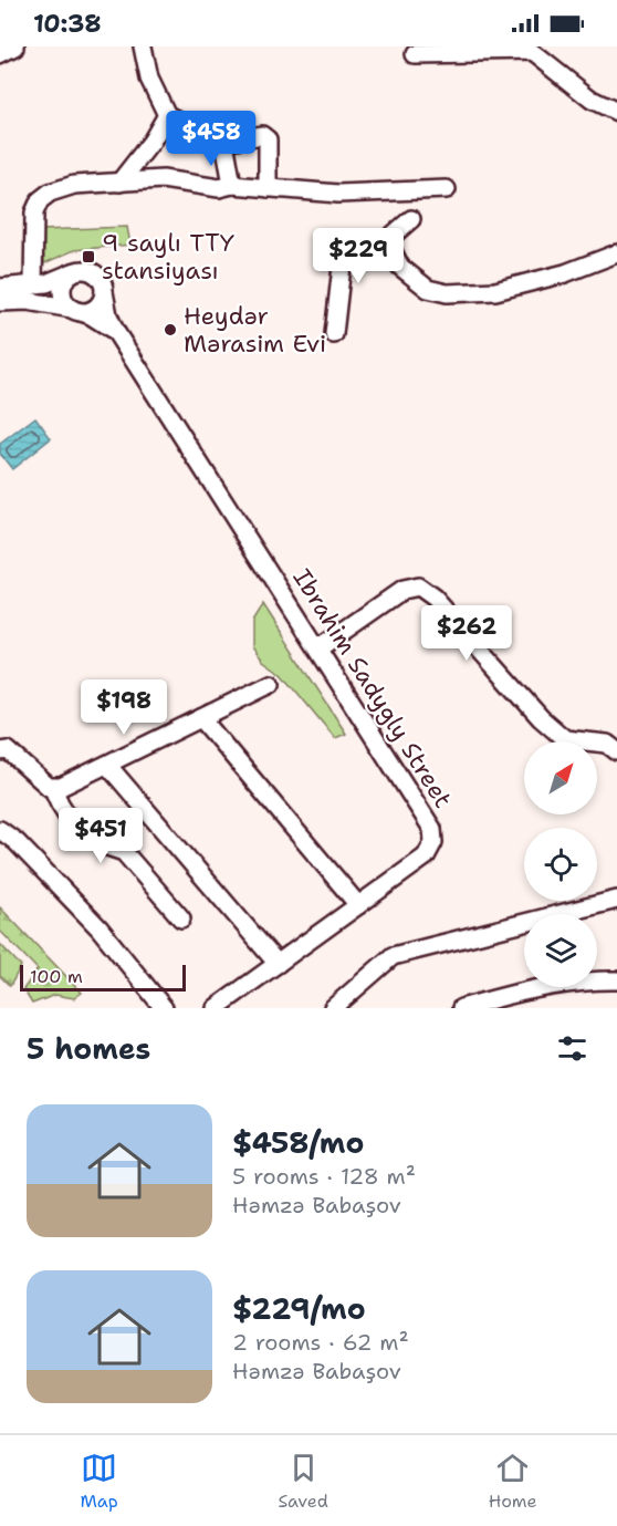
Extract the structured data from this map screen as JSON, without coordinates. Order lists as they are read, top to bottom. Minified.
{"streets":{"street":["Ibrahim Sadygly Street"]},"places":{"transit":["9 saylı TTY stansiyası"],"other":["Heydər Mərasim Evi"]},"scale_bar":"100 m","north":"top right","page":{"status":"10:38","price":["$458","$229","$262","$198","$451"],"scale":"100 m","heading":"5 homes","list":[{"name":"$458/mo","note":"5 rooms · 128 m² · Həmzə Babaşov"},{"name":"$229/mo","note":"2 rooms · 62 m² · Həmzə Babaşov"}],"tabs":["Map","Saved","Home"]}}
